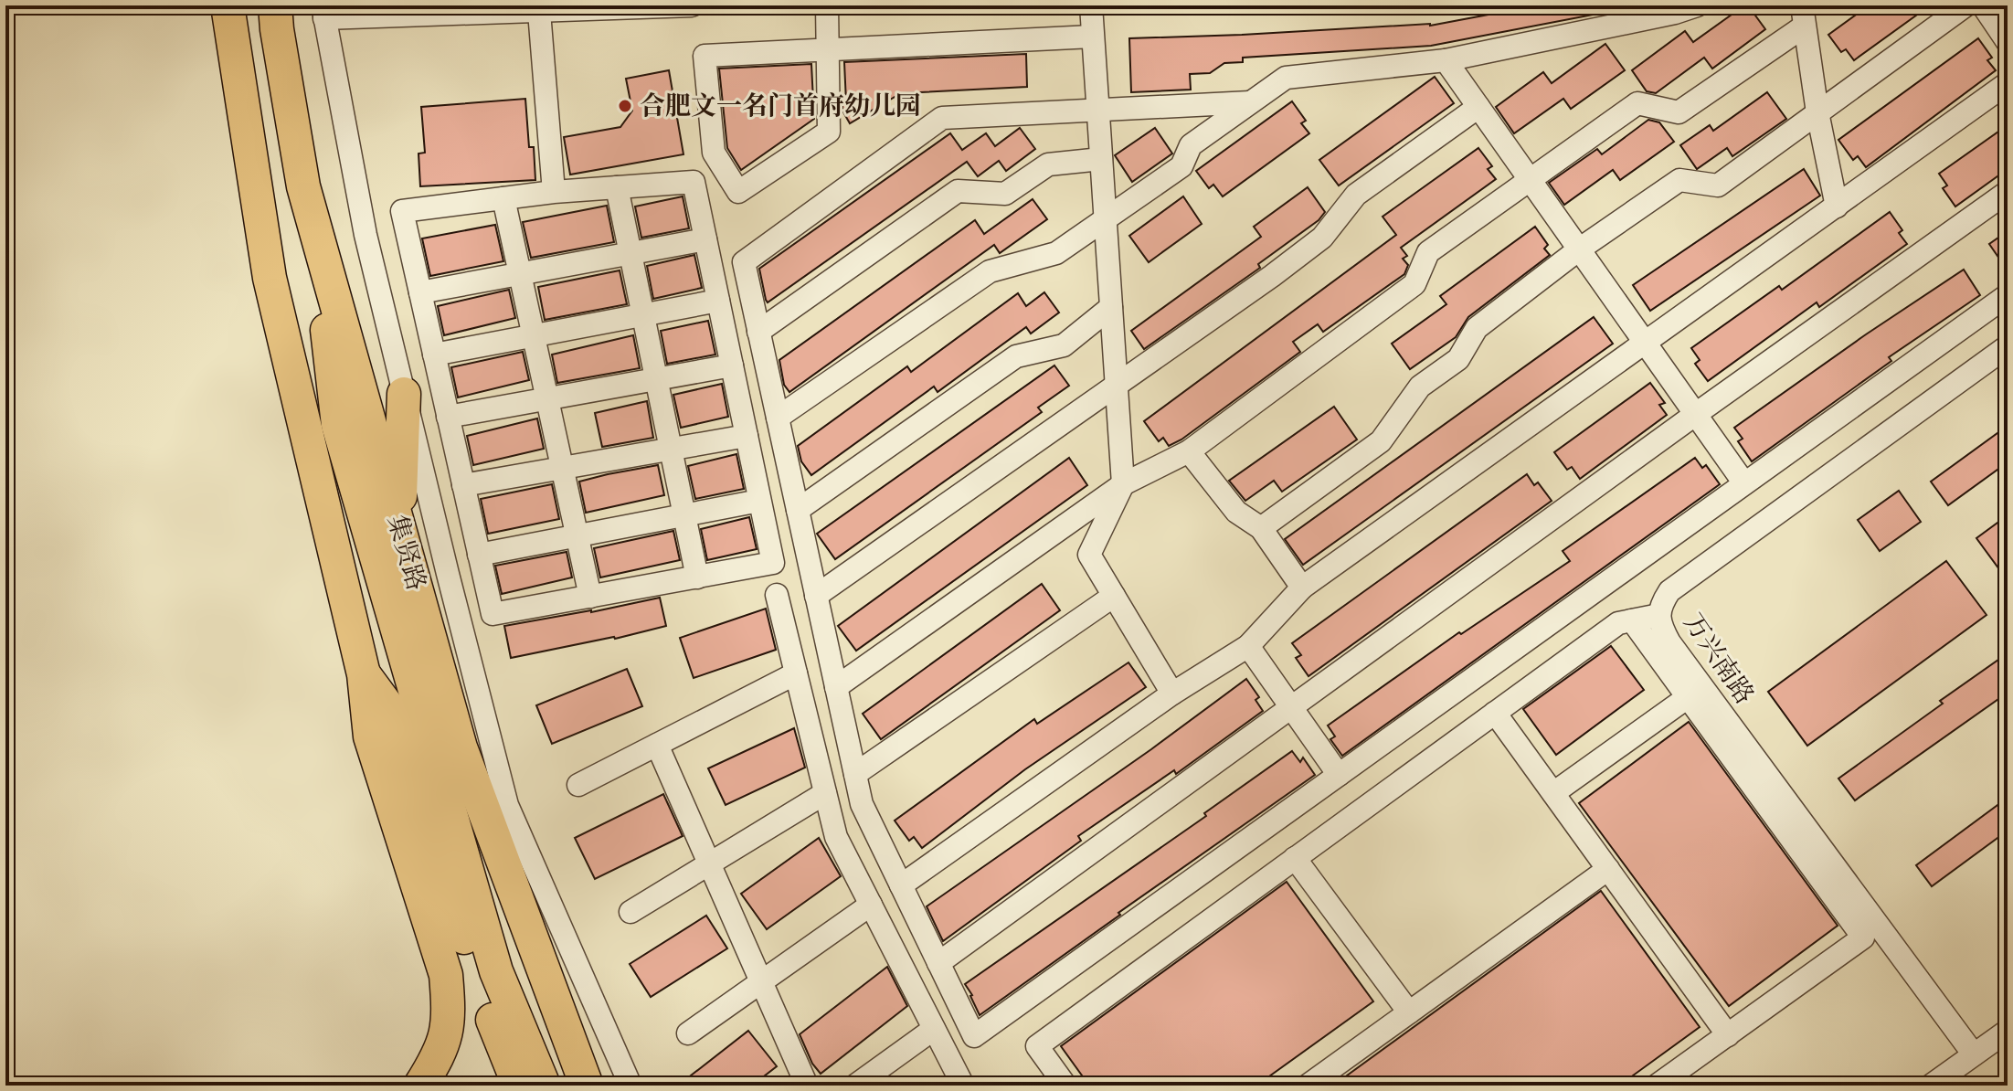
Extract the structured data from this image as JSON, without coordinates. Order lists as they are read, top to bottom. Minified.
{"streets":{"highway":["集贤路"],"street":["万兴南路"]},"places":["合肥文一名门首府幼儿园"]}
